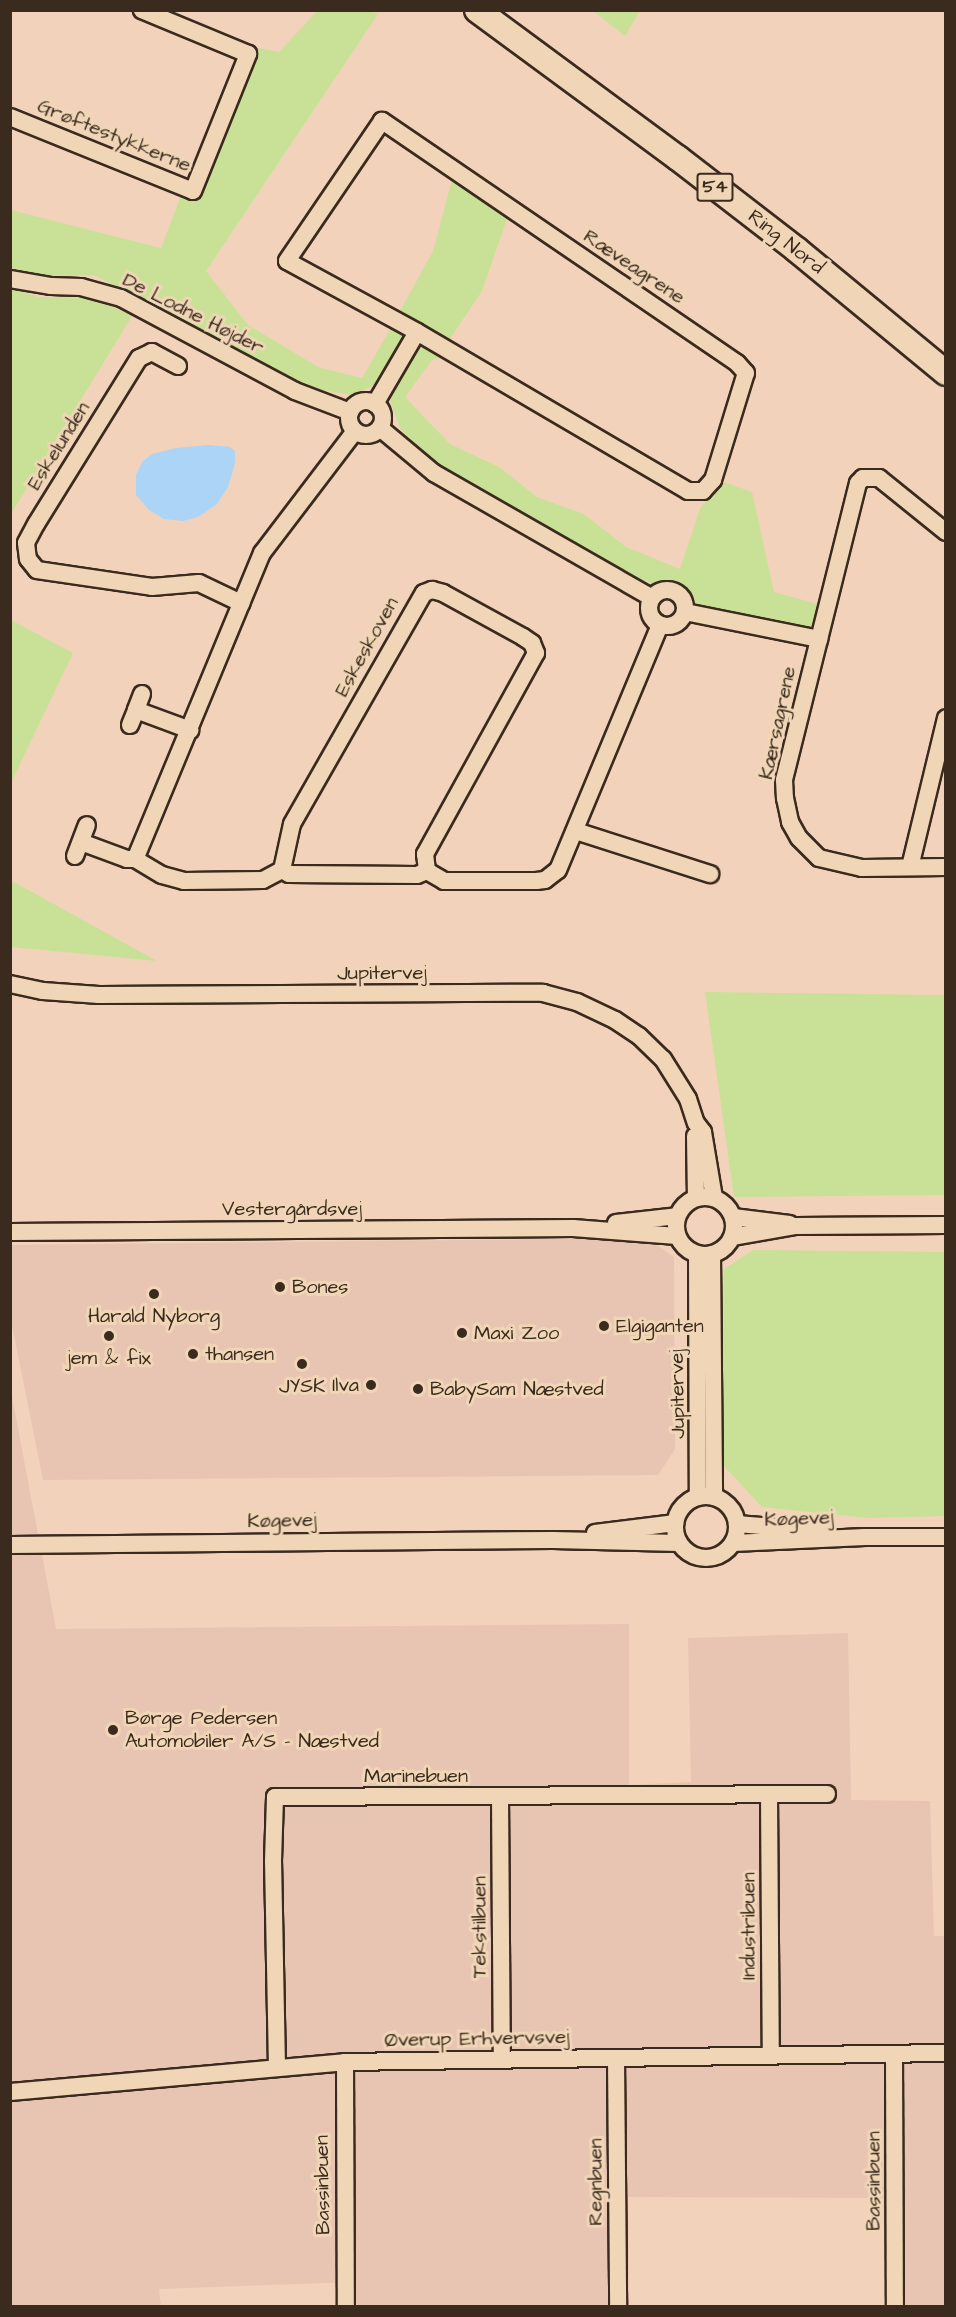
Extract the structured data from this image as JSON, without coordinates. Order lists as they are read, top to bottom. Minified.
{"streets":{"highway":["54","Ring Nord"],"street":["Grøftestykkerne","Ræveagrene","De Lodne Højder","Eskelunden","Eskeskoven","Kærsagrene","Jupitervej","Vestergårdsvej","Køgevej","Marinebuen","Industribuen","Tekstilbuen","Øverup Erhvervsvej","Bassinbuen","Regnbuen"]},"crossings":[["Jupitervej","Vestergårdsvej"],["Jupitervej","Køgevej"],["Marinebuen","Industribuen"],["Marinebuen","Tekstilbuen"],["Marinebuen","Øverup Erhvervsvej"],["Industribuen","Øverup Erhvervsvej"],["Tekstilbuen","Øverup Erhvervsvej"],["Øverup Erhvervsvej","Bassinbuen"],["Øverup Erhvervsvej","Regnbuen"]],"places":["Bones","Harald Nyborg","Elgiganten","Maxi Zoo","jem & fix","thansen","JYSK","Ilva","BabySam Næstved","Børge Pedersen Automobiler A/S - Næstved"]}
